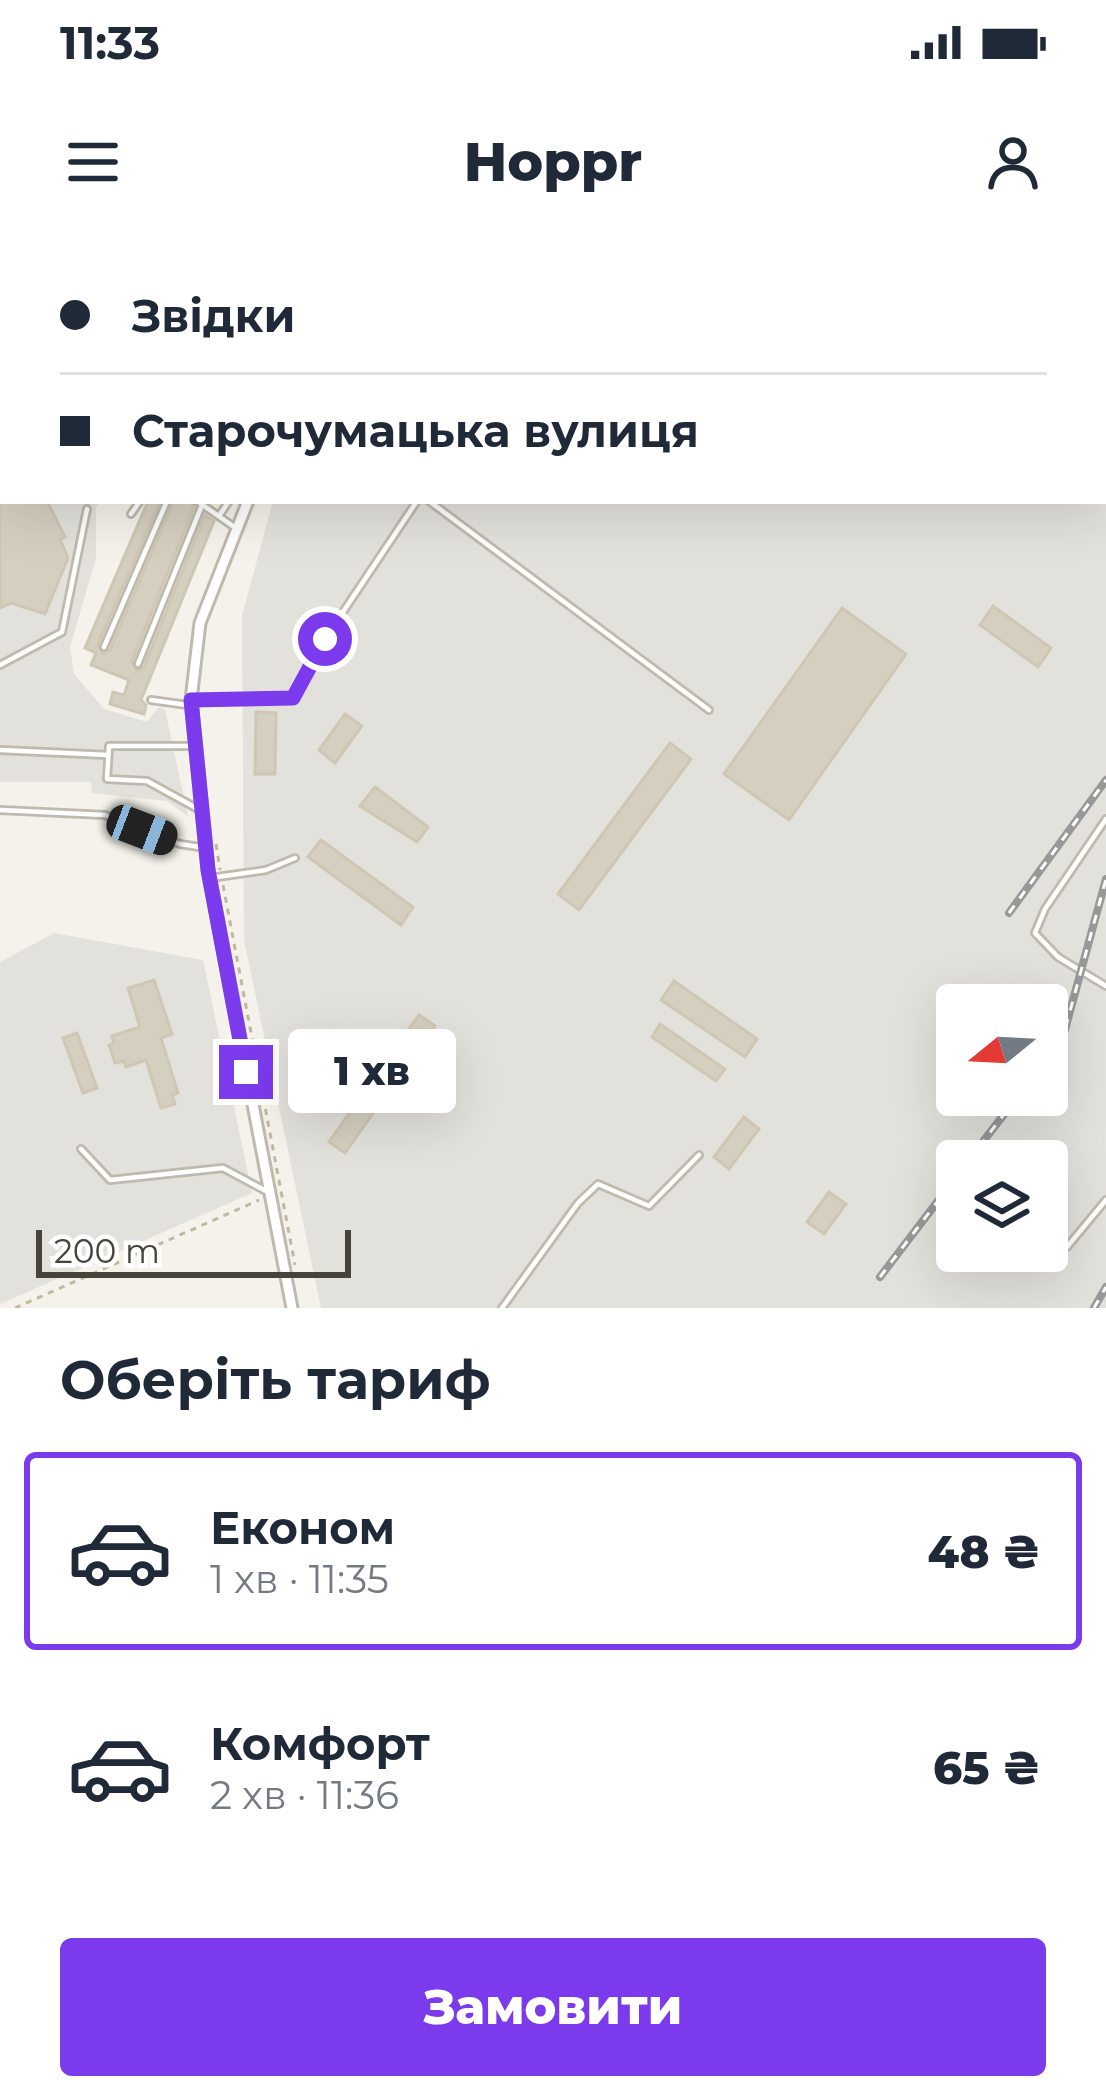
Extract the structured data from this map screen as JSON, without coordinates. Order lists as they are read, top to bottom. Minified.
{"scale_bar":"200 m","north":"left","page":{"status":"11:33","header":"Hoppr","banner":["Звідки","Старочумацька вулиця"],"bubble":"1 хв","scale":"200 m","heading":"Оберіть тариф","list":[{"name":"Економ","note":"1 хв · 11:35","value":"48 ₴"},{"name":"Комфорт","note":"2 хв · 11:36","value":"65 ₴"}],"buttons":"Замовити"}}
